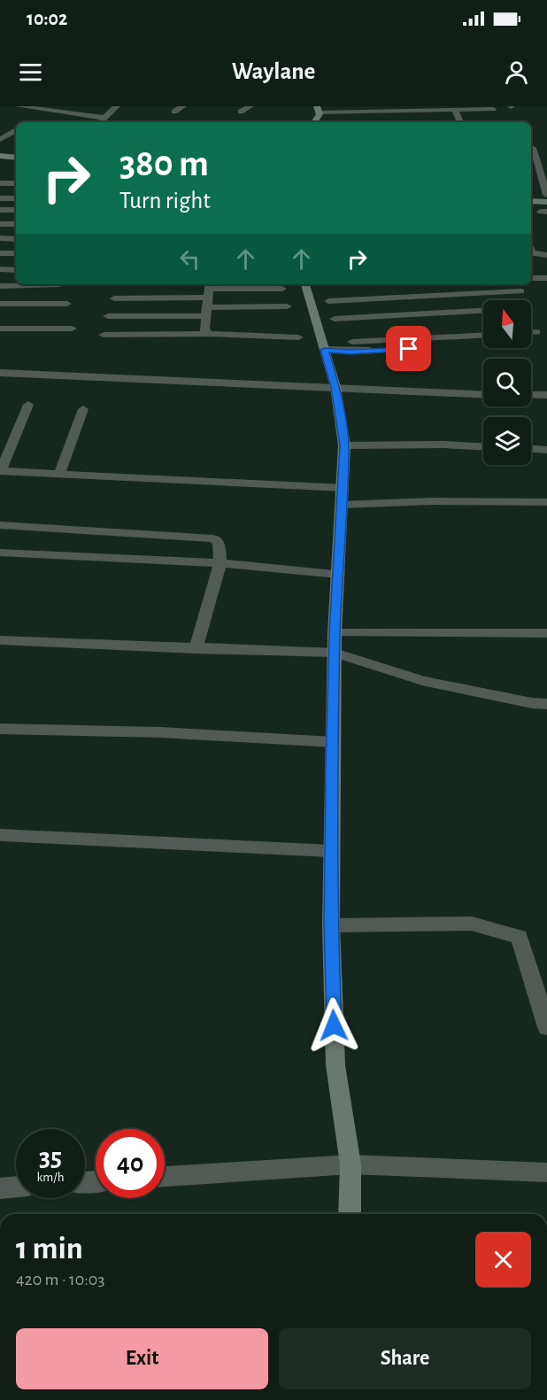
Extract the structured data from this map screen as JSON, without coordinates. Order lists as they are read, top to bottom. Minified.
{"north":"top","page":{"status":"10:02","header":"Waylane","turn":["380 m","Turn right"],"speed":"35 km/h","limit":"40","heading":["1 min","420 m · 10:03"],"buttons":["Exit","Share"]}}
